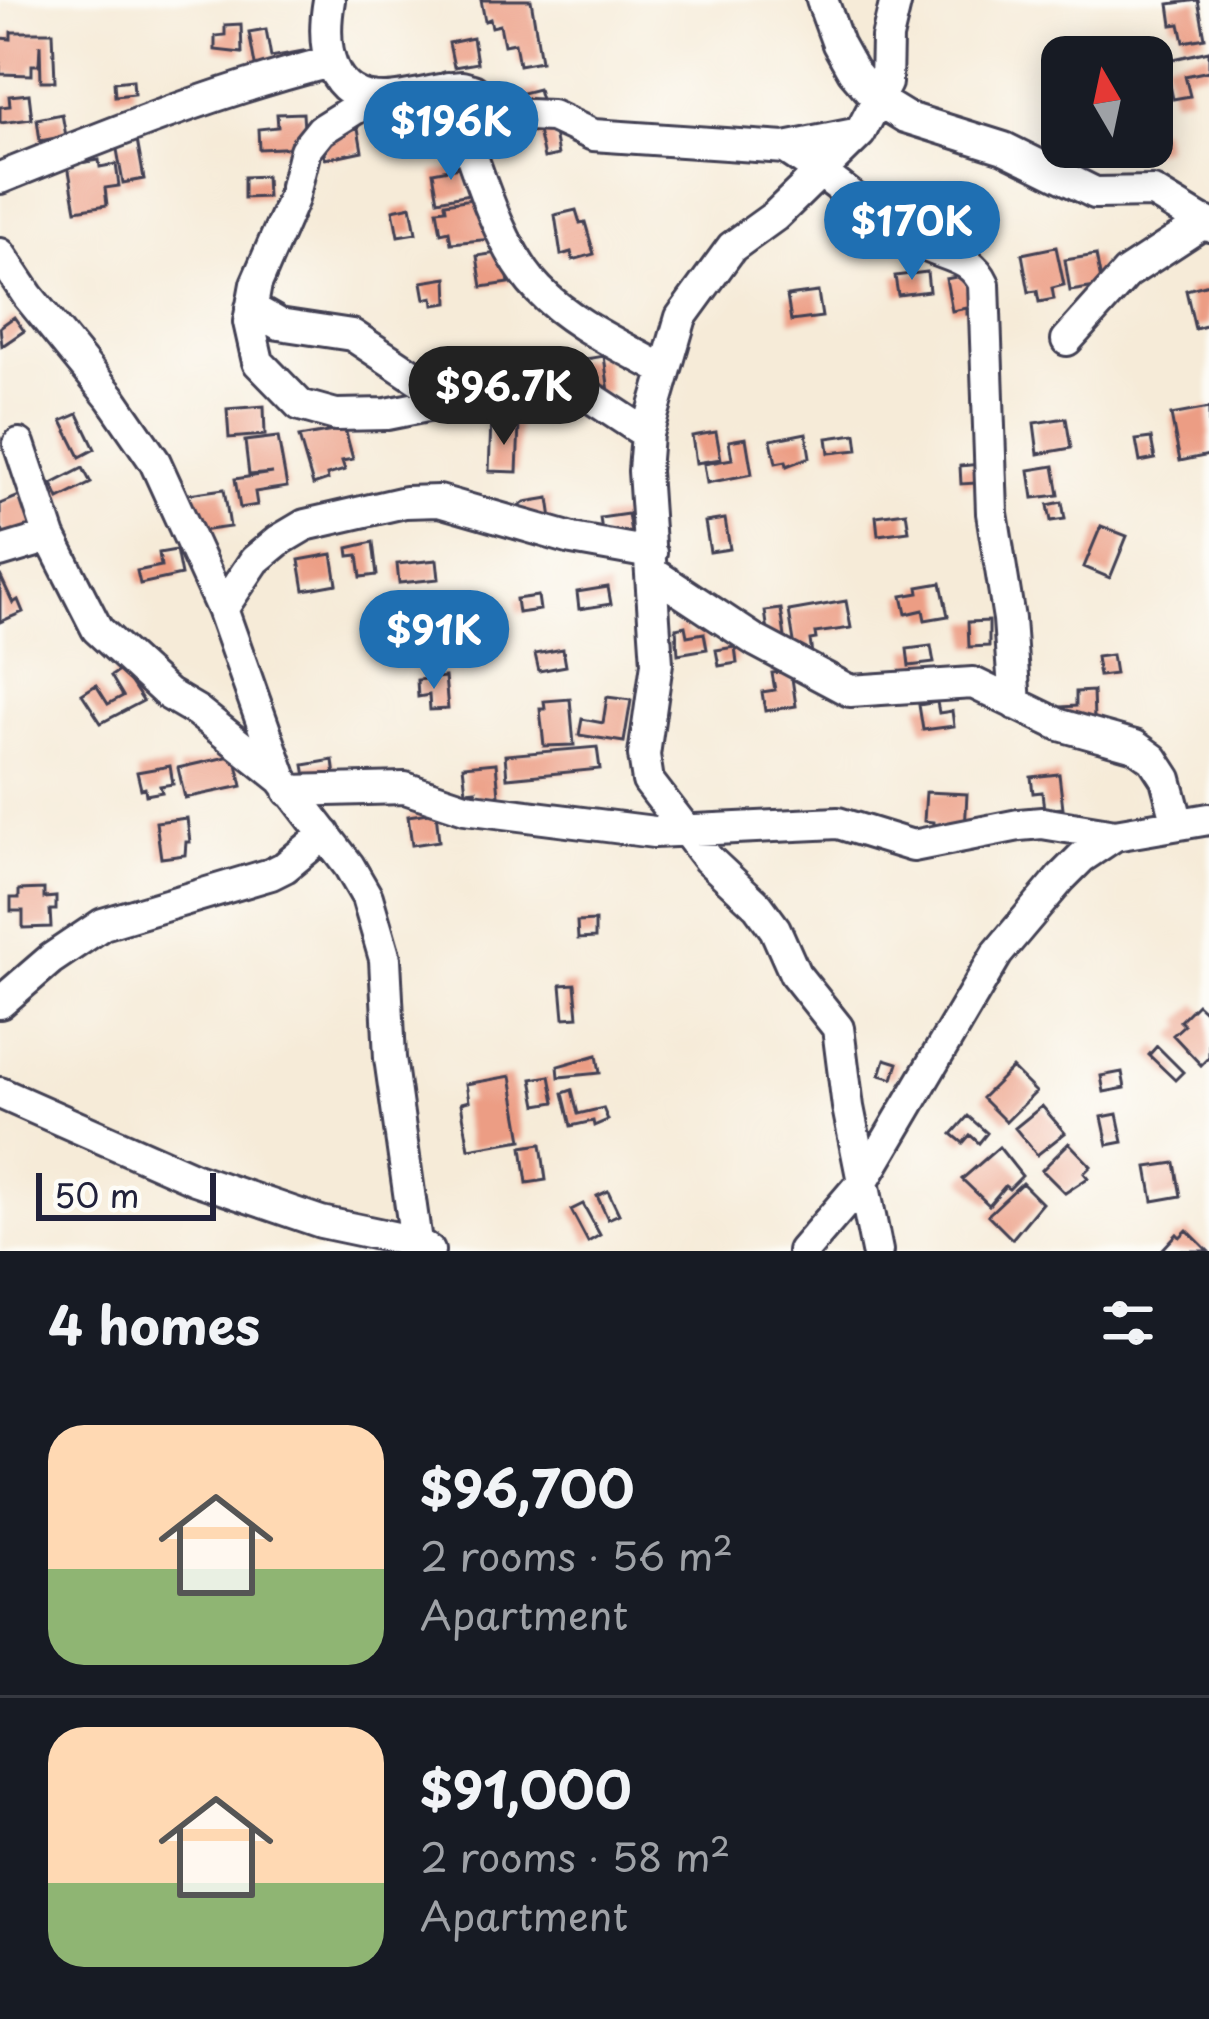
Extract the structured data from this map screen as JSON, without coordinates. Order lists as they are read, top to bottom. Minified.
{"scale_bar":"50 m","north":"top","page":{"price":["$196K","$170K","$96.7K","$91K"],"scale":"50 m","heading":"4 homes","list":[{"name":"$96,700","note":"2 rooms · 56 m² · Apartment"},{"name":"$91,000","note":"2 rooms · 58 m² · Apartment"}]}}
